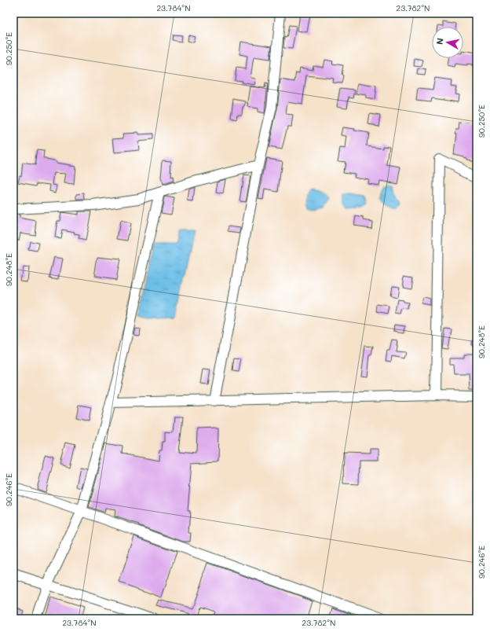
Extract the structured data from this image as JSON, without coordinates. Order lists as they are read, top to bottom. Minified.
{"north":"left","coordinates":["23.784°N","23.782°N","90.250°E","90.248°E","90.246°E"]}
